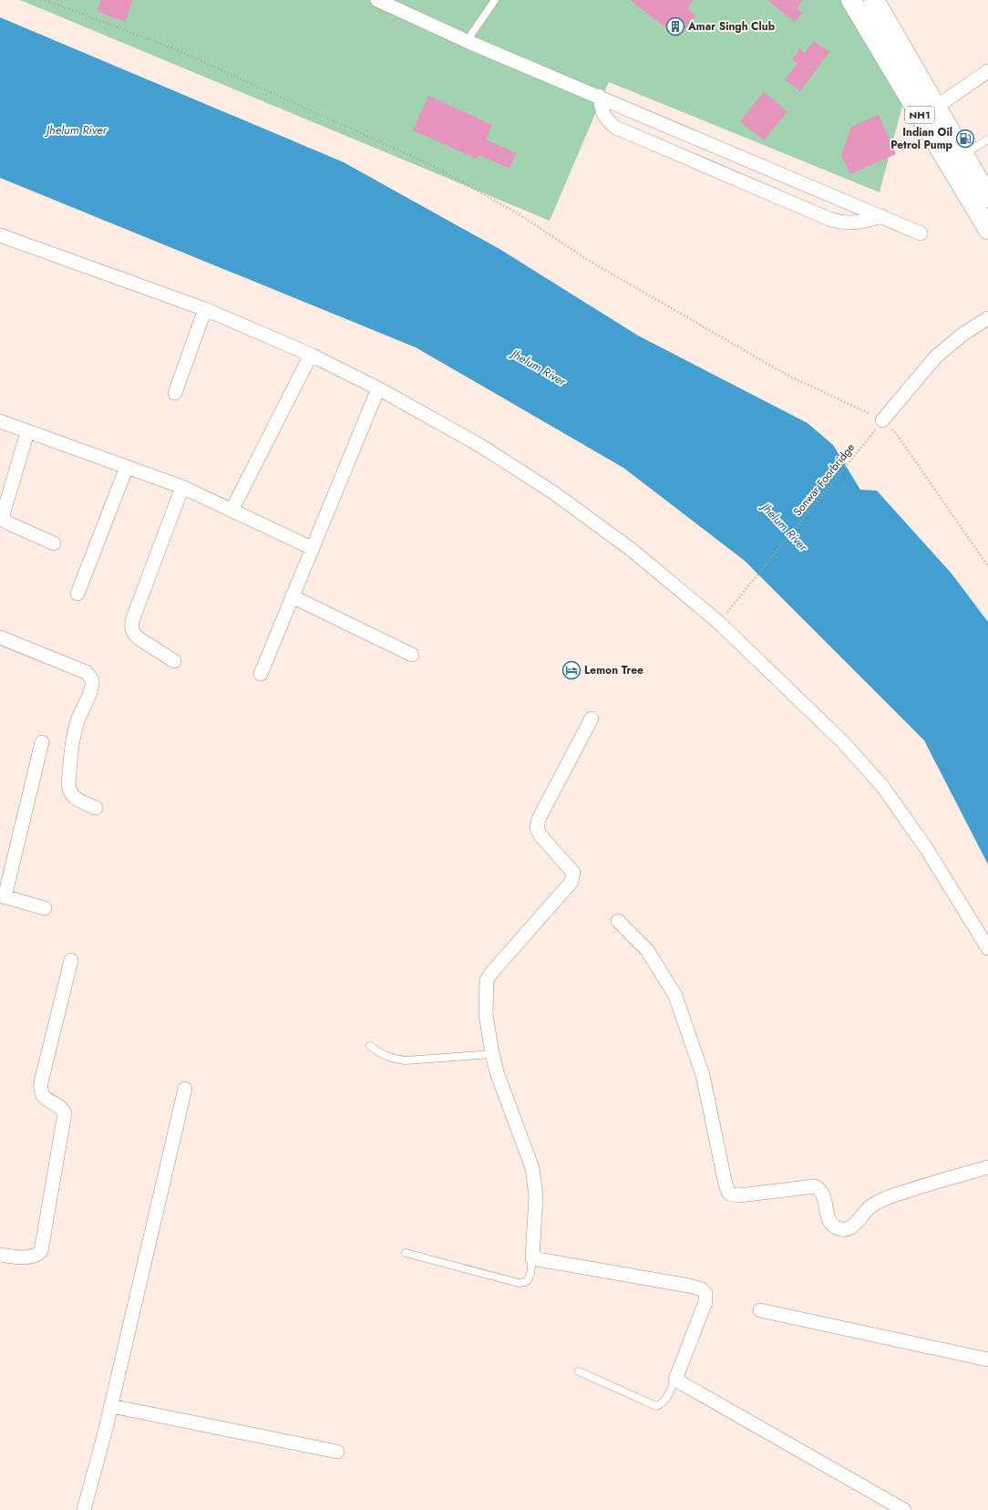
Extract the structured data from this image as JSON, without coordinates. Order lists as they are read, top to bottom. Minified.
{"streets":{"highway":["NH1"],"path":["Sonwar Foorbridge"]},"water":["Jhelum River"],"places":{"building":["Amar Singh Club"],"fuel station":["Indian Oil Petrol Pump"],"hotel":["Lemon Tree"]}}
